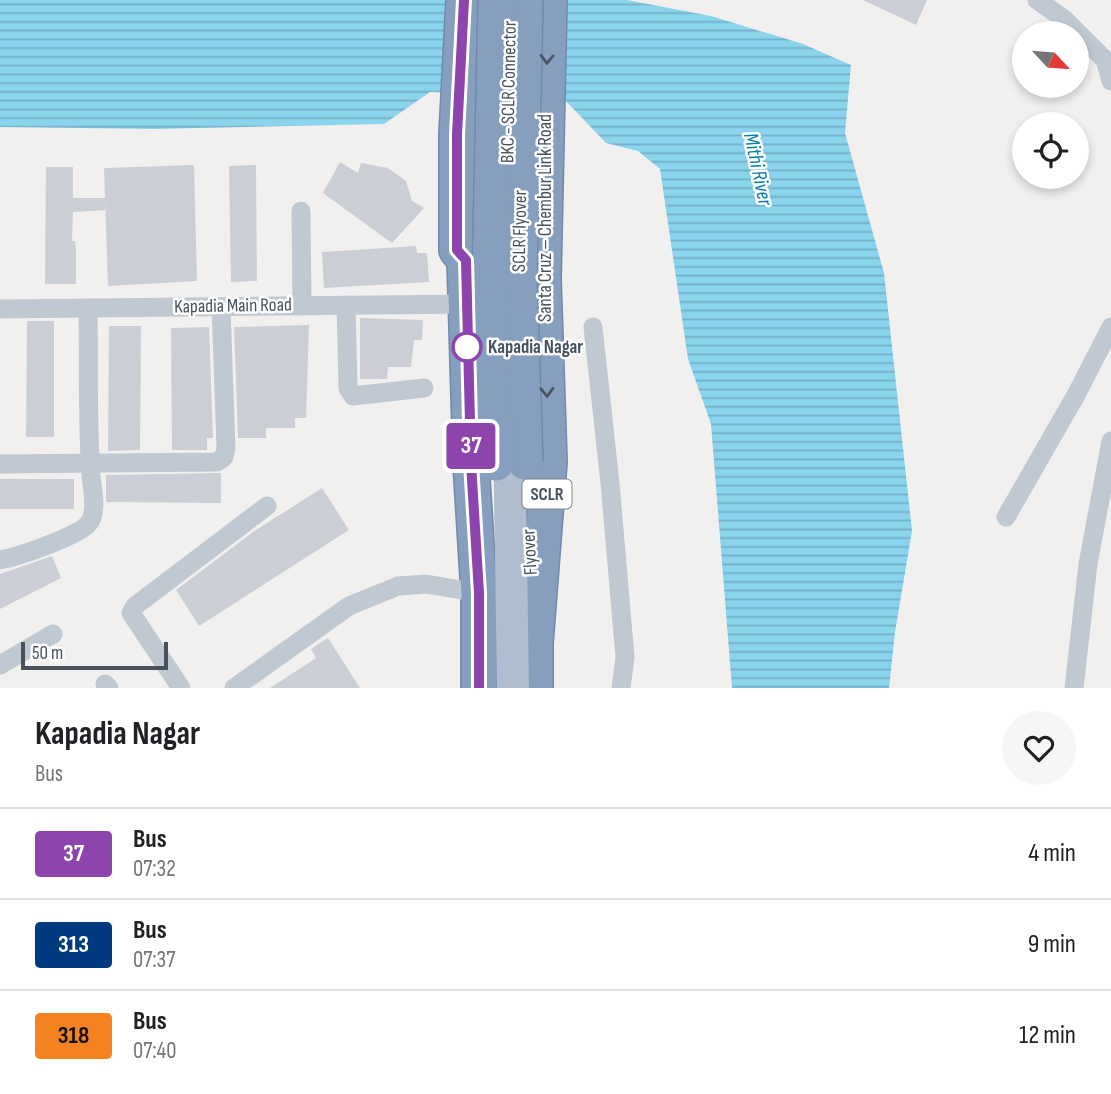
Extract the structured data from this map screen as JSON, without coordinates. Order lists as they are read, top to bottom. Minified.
{"streets":{"highway":["Santa Cruz – Chembur Link Road","SCLR Flyover","SCLR","Flyover"],"main road":["BKC - SCLR Connector"],"street":["Kapadia Main Road"]},"crossings":[["Santa Cruz – Chembur Link Road","Flyover"],["SCLR Flyover","Flyover"]],"water":["Mithi River"],"places":["Kapadia Nagar"],"lines":["bus line 37"],"scale_bar":"50 m","north":"bottom right","page":{"on_map":"37","scale":"50 m","heading":["Kapadia Nagar","Bus"],"list":[{"mark":"37","name":"Bus","note":"07:32","value":"4 min"},{"mark":"313","name":"Bus","note":"07:37","value":"9 min"},{"mark":"318","name":"Bus","note":"07:40","value":"12 min"}]}}
